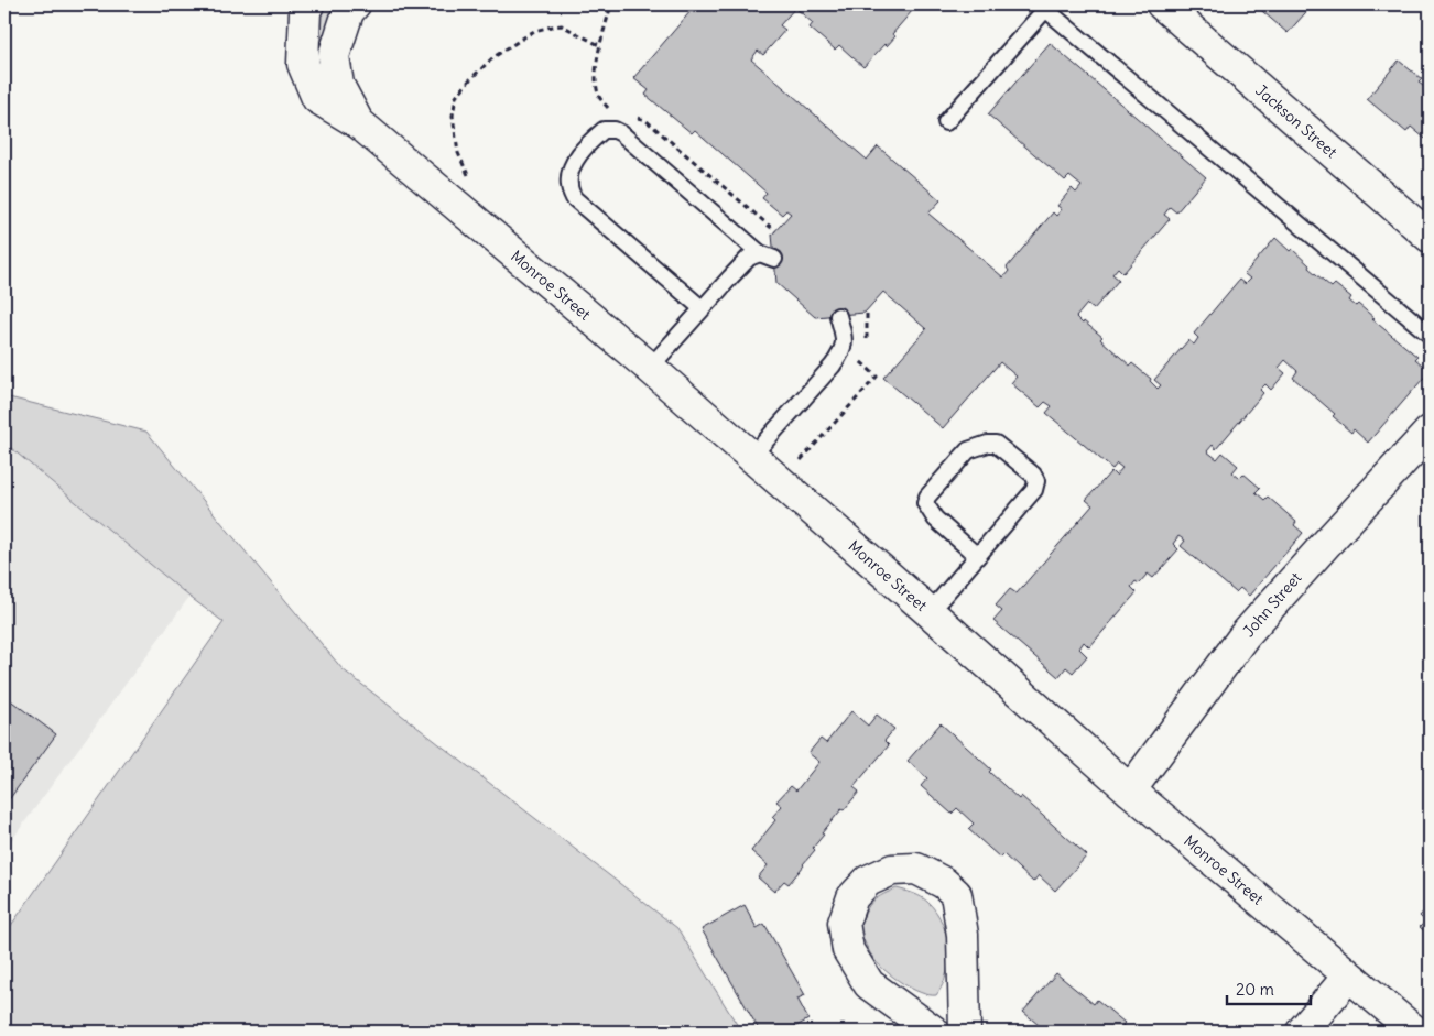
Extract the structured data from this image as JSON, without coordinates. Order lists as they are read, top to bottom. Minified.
{"streets":{"street":["Jackson Street","Monroe Street","John Street"]},"crossings":[["Monroe Street","John Street"]],"scale_bar":"20 m"}
